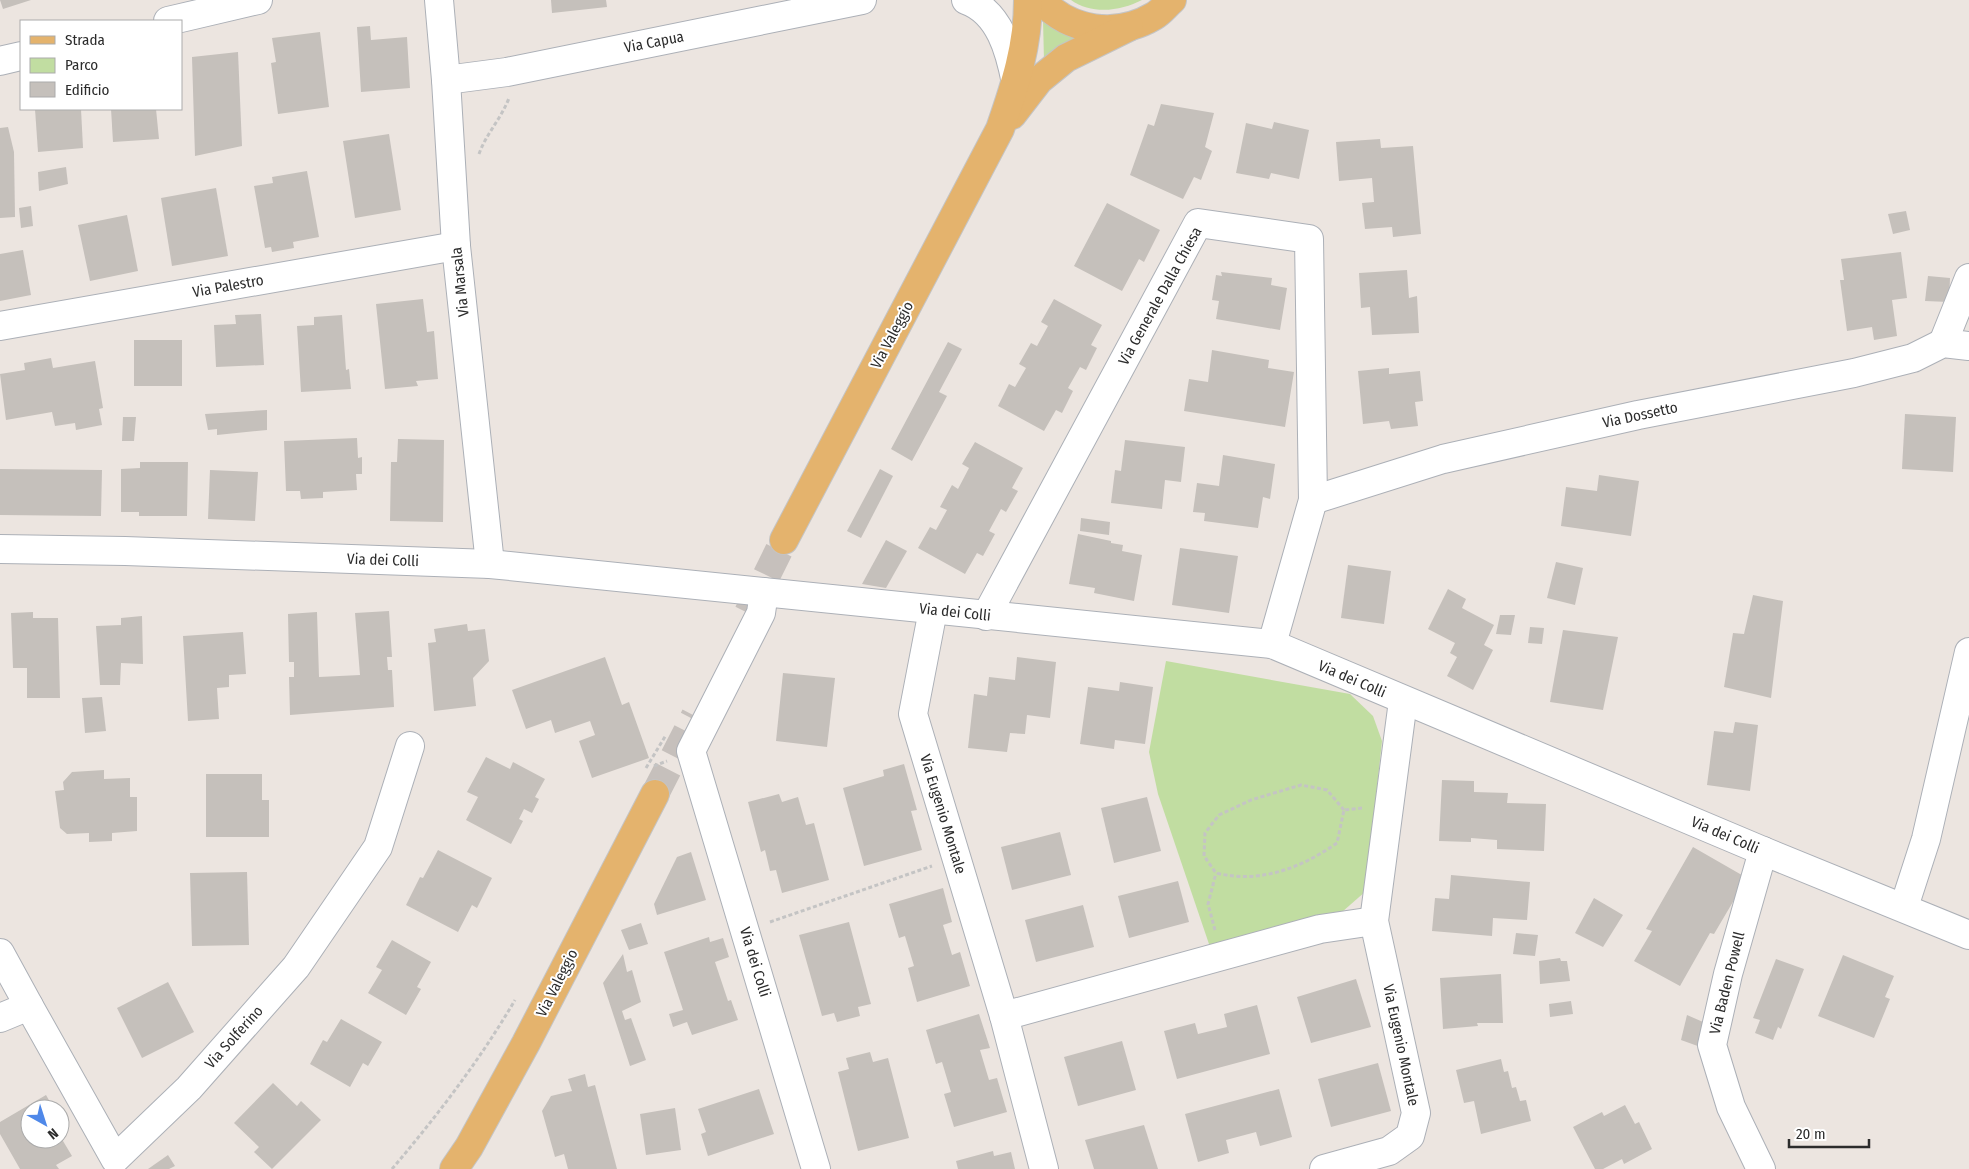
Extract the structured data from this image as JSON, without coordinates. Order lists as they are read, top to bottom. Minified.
{"streets":{"main road":["Via Valeggio"],"street":["Via Capua","Via Marsala","Via Palestro","Via Generale Dalla Chiesa","Via Dossetto","Via dei Colli","Via Eugenio Montale","Via Baden Powell","Via Solferino"]},"crossings":[["Via Capua","Via Marsala"],["Via Marsala","Via Palestro"],["Via Marsala","Via dei Colli"],["Via Generale Dalla Chiesa","Via Dossetto"],["Via Generale Dalla Chiesa","Via dei Colli"],["Via dei Colli","Via Eugenio Montale"],["Via dei Colli","Via Baden Powell"]],"legend":["Strada","Parco","Edificio"],"scale_bar":"20 m","north":"bottom right"}
